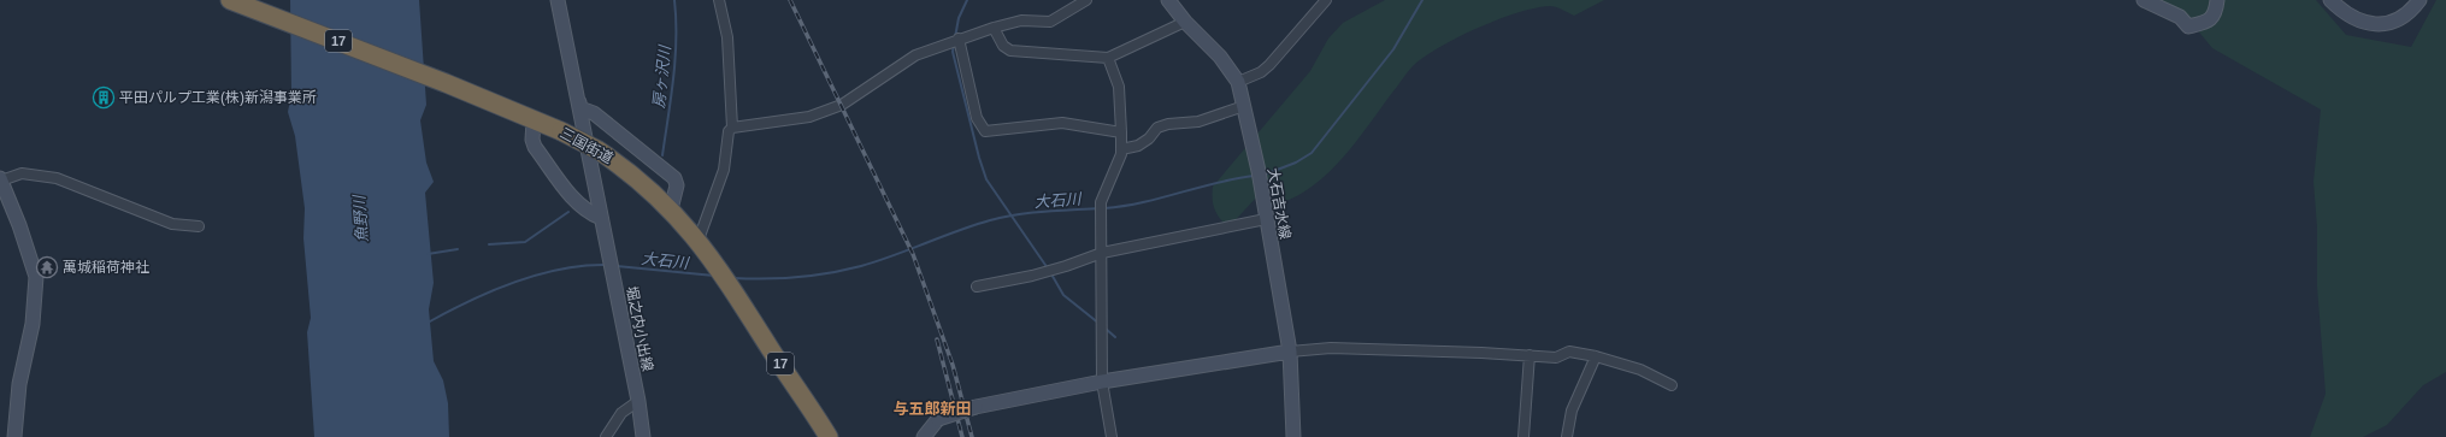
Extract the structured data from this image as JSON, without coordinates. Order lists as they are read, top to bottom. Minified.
{"streets":{"highway":["17","三国街道"],"main road":["大石吉水線","堀之内小出線"]},"districts":["与五郎新田"],"water":["房ヶ沢川","大石川","魚野川"],"places":{"building":["平田パルプ工業(株)新潟事業所"],"temple":["萬城稲荷神社"]}}
